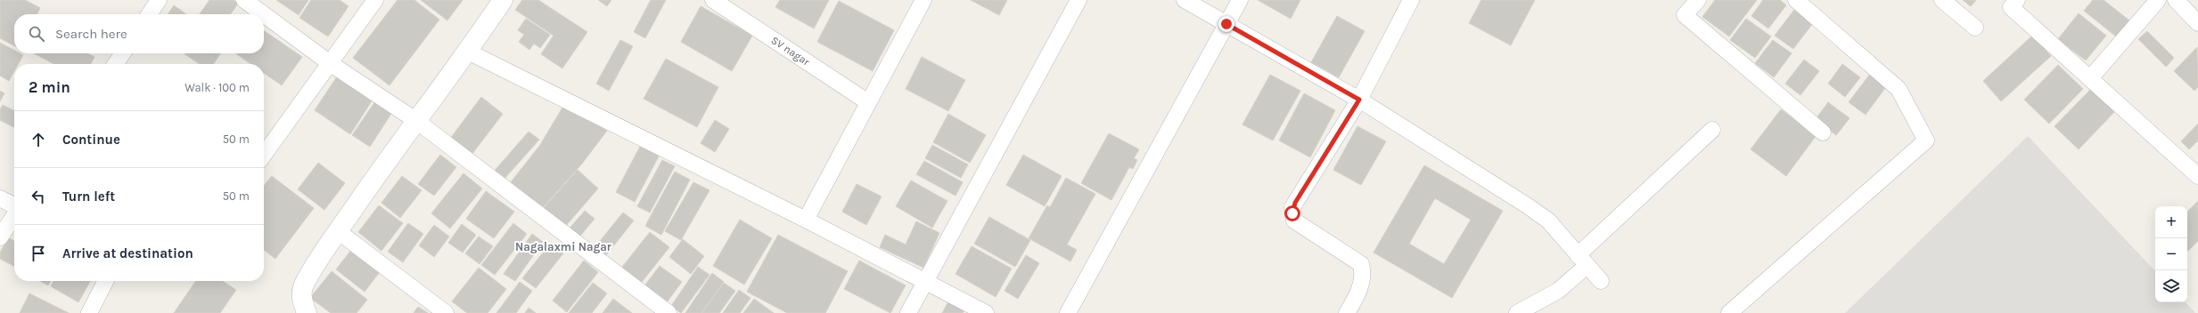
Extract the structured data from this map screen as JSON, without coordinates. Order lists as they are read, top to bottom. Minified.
{"streets":{"street":["SV nagar"]},"districts":["Nagalaxmi Nagar"],"page":{"search":"Search here","heading":["2 min","Walk · 100 m"],"list":[["Continue","50 m"],["Turn left","50 m"],"Arrive at destination"],"map_buttons":["+","−"]}}
